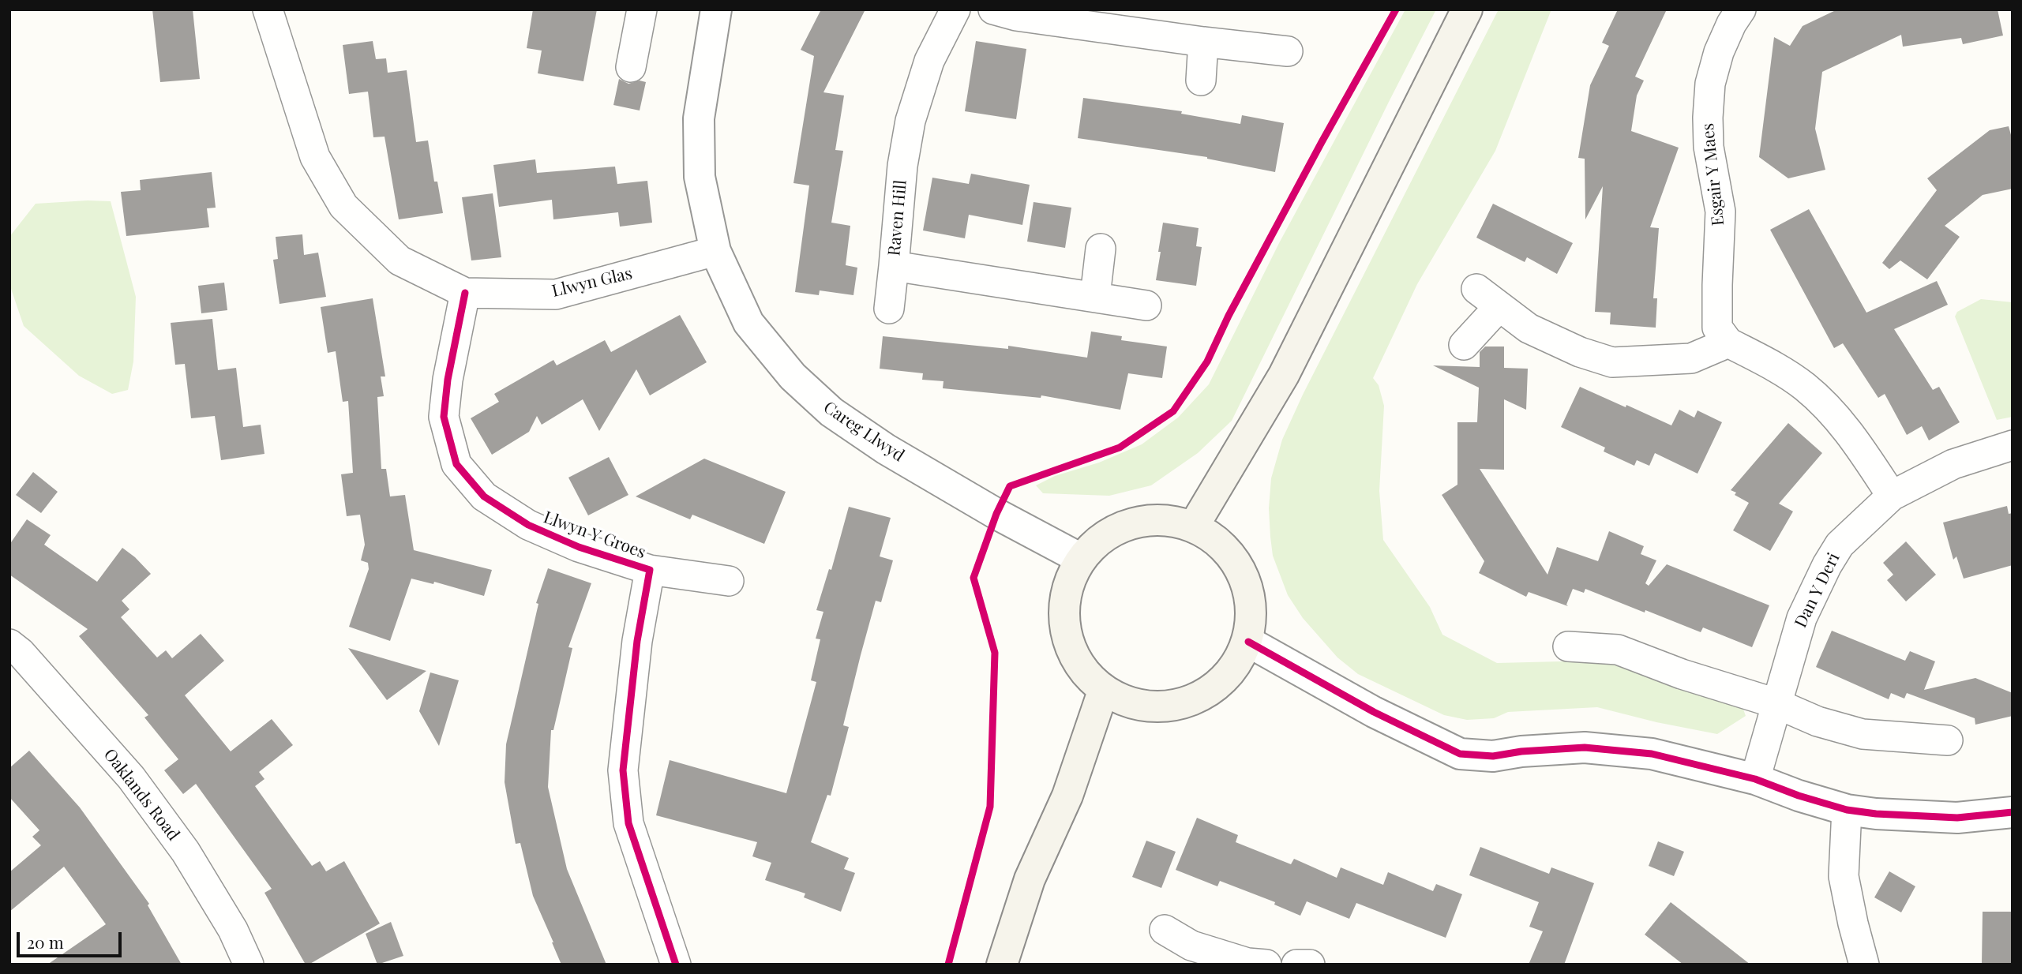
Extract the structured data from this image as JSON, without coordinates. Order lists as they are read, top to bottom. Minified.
{"streets":{"street":["Esgair Y Maes","Raven Hill","Llwyn Glas","Careg Llwyd","Llwyn Y Groes","Dan Y Deri","Oaklands Road"]},"crossings":[["Llwyn Glas","Careg Llwyd"],["Llwyn Glas","Llwyn Y Groes"]],"scale_bar":"20 m"}
